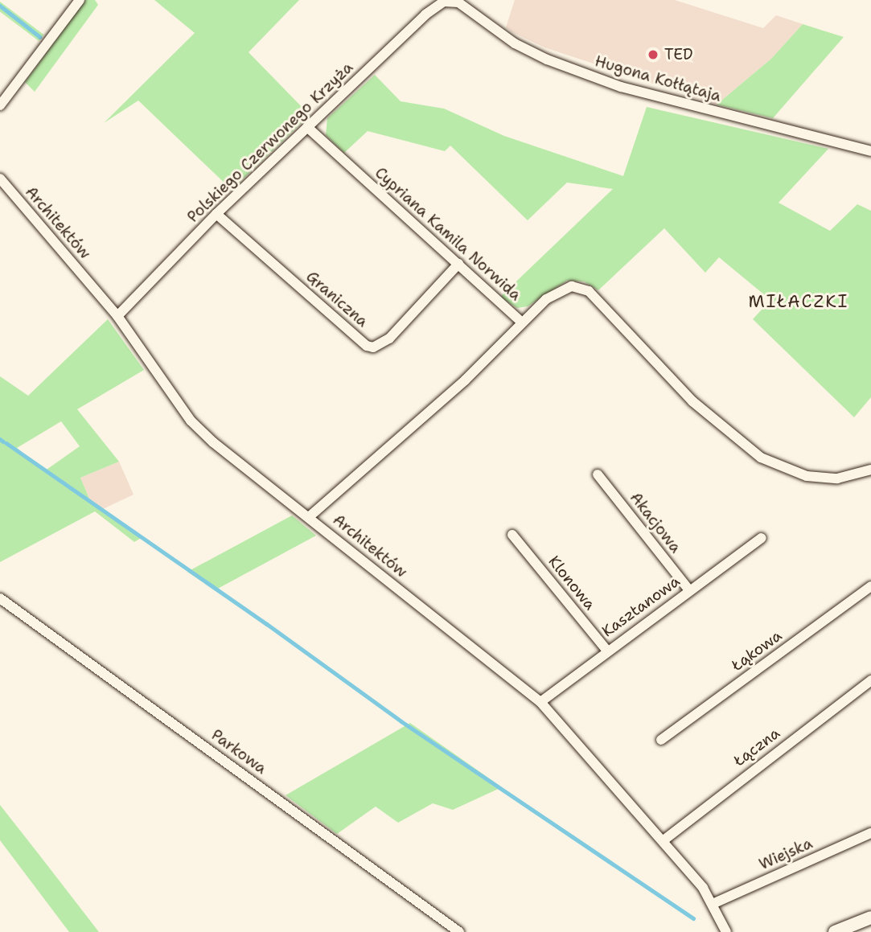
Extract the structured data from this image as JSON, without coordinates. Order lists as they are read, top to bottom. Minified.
{"streets":{"street":["Hugona Kołłątaja","Polskiego Czerwonego Krzyża","Architektów","Cypriana Kamila Norwida","Graniczna","Akacjowa","Klonowa","Kasztanowa","Łąkowa","Łączna","Parkowa","Wiejska"]},"crossings":[["Hugona Kołłątaja","Polskiego Czerwonego Krzyża"],["Polskiego Czerwonego Krzyża","Architektów"],["Polskiego Czerwonego Krzyża","Cypriana Kamila Norwida"],["Polskiego Czerwonego Krzyża","Graniczna"],["Architektów","Kasztanowa"],["Architektów","Łączna"],["Architektów","Wiejska"],["Cypriana Kamila Norwida","Graniczna"],["Akacjowa","Kasztanowa"],["Klonowa","Kasztanowa"]],"districts":["MIŁACZKI"],"places":["TED"]}
